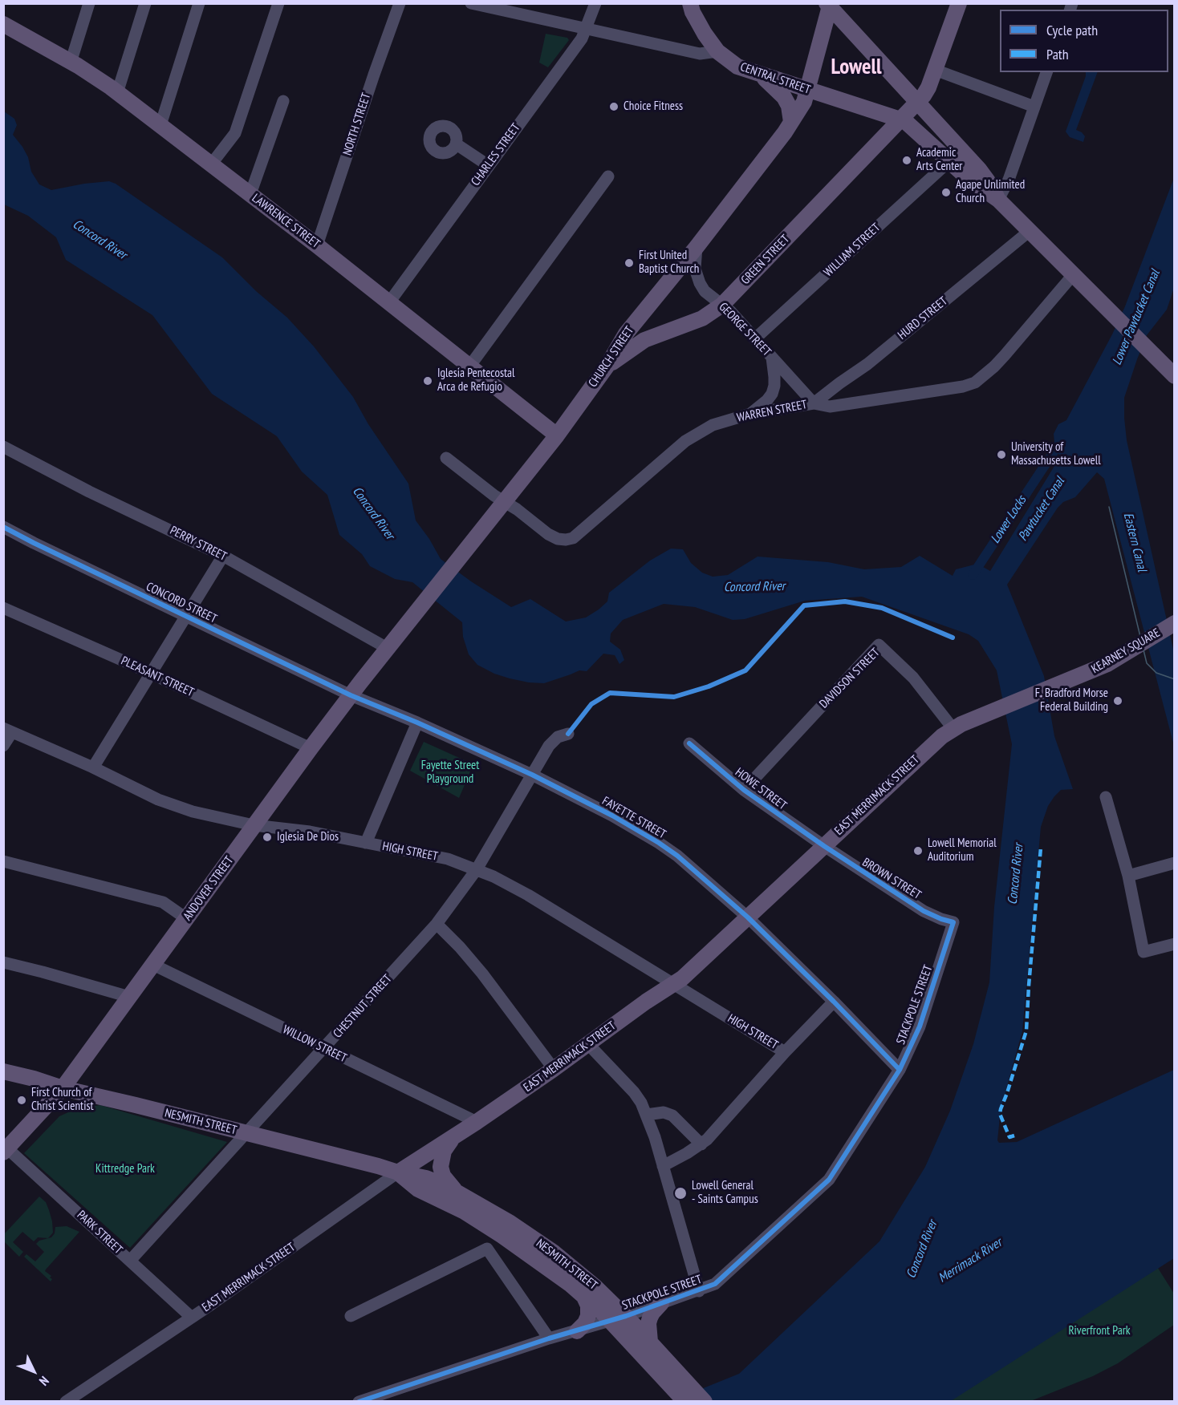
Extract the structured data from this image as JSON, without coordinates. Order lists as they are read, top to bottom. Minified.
{"streets":{"main road":["CENTRAL STREET","LAWRENCE STREET","GREEN STREET","CHURCH STREET","KEARNEY SQUARE","EAST MERRIMACK STREET","ANDOVER STREET","NESMITH STREET"],"street":["NORTH STREET","CHARLES STREET","WILLIAM STREET","HURD STREET","GEORGE STREET","WARREN STREET","PERRY STREET","CONCORD STREET","PLEASANT STREET","DAVIDSON STREET","HOWE STREET","FAYETTE STREET","HIGH STREET","BROWN STREET","STACKPOLE STREET","CHESTNUT STREET","WILLOW STREET","PARK STREET"]},"crossings":[["CENTRAL STREET","WILLIAM STREET"],["CENTRAL STREET","GREEN STREET"],["CENTRAL STREET","HURD STREET"],["CENTRAL STREET","CHURCH STREET"],["CENTRAL STREET","WARREN STREET"],["NORTH STREET","LAWRENCE STREET"],["CHARLES STREET","LAWRENCE STREET"],["LAWRENCE STREET","CHURCH STREET"],["WILLIAM STREET","GEORGE STREET"],["GREEN STREET","GEORGE STREET"],["GREEN STREET","CHURCH STREET"],["HURD STREET","GEORGE STREET"],["HURD STREET","WARREN STREET"],["GEORGE STREET","CHURCH STREET"],["GEORGE STREET","WARREN STREET"],["CHURCH STREET","WARREN STREET"],["CHURCH STREET","ANDOVER STREET"],["PERRY STREET","ANDOVER STREET"],["CONCORD STREET","FAYETTE STREET"],["CONCORD STREET","ANDOVER STREET"],["KEARNEY SQUARE","EAST MERRIMACK STREET"],["PLEASANT STREET","ANDOVER STREET"],["DAVIDSON STREET","HOWE STREET"],["DAVIDSON STREET","EAST MERRIMACK STREET"],["HOWE STREET","EAST MERRIMACK STREET"],["HOWE STREET","BROWN STREET"],["EAST MERRIMACK STREET","FAYETTE STREET"],["EAST MERRIMACK STREET","HIGH STREET"],["EAST MERRIMACK STREET","BROWN STREET"],["EAST MERRIMACK STREET","WILLOW STREET"],["EAST MERRIMACK STREET","NESMITH STREET"],["EAST MERRIMACK STREET","PARK STREET"],["FAYETTE STREET","ANDOVER STREET"],["FAYETTE STREET","STACKPOLE STREET"],["FAYETTE STREET","CHESTNUT STREET"],["HIGH STREET","ANDOVER STREET"],["HIGH STREET","CHESTNUT STREET"],["BROWN STREET","STACKPOLE STREET"],["ANDOVER STREET","WILLOW STREET"],["ANDOVER STREET","NESMITH STREET"],["ANDOVER STREET","PARK STREET"],["STACKPOLE STREET","NESMITH STREET"],["CHESTNUT STREET","WILLOW STREET"],["CHESTNUT STREET","NESMITH STREET"],["CHESTNUT STREET","PARK STREET"]],"districts":["Lowell"],"water":["Concord River","Lower Pawtucket Canal","Pawtucket Canal","Lower Locks","Eastern Canal","Merrimack River"],"parks":["Fayette Street Playground","Kittredge Park","Riverfront Park"],"places":["Choice Fitness","Academic Arts Center","Agape Unlimited Church","First United Baptist Church","Iglesia Pentecostal Arca de Refugio","University of Massachusetts Lowell","F. Bradford Morse Federal Building","Iglesia De Dios","Lowell Memorial Auditorium","First Church of Christ Scientist","Lowell General - Saints Campus"],"legend":["Cycle path","Path"],"north":"bottom right"}
